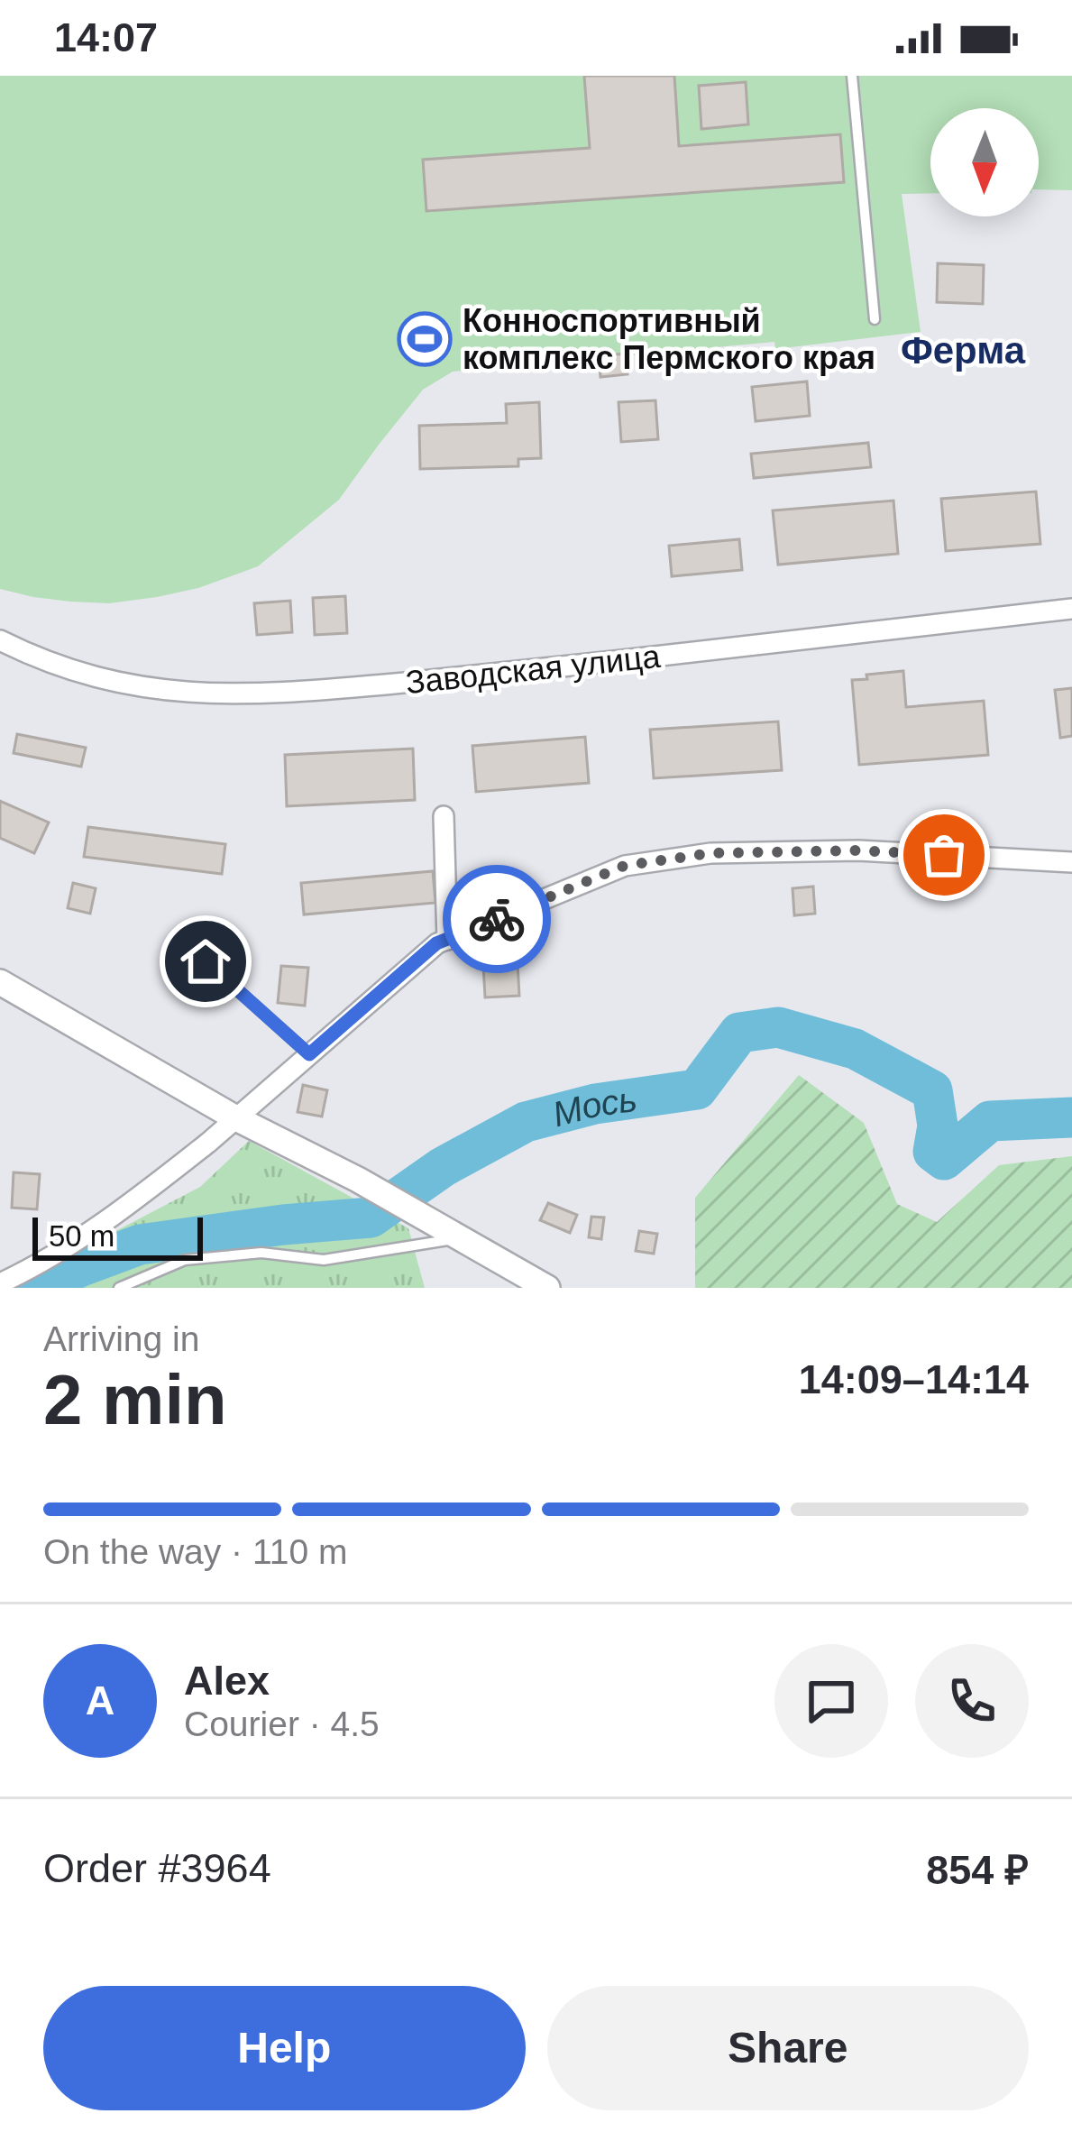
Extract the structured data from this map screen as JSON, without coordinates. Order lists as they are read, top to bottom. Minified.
{"streets":{"street":["Заводская улица"]},"districts":["Ферма"],"water":["Мось"],"places":{"sports":["Конноспортивный комплекс Пермского края"]},"scale_bar":"50 m","north":"bottom","page":{"status":"14:07","scale":"50 m","heading":["2 min","Arriving in","14:09–14:14"],"panel":["Alex","Courier · 4.5","Order #3964","854 ₽"],"bar":"On the way · 110 m","round":"A","buttons":["Help","Share"]}}
